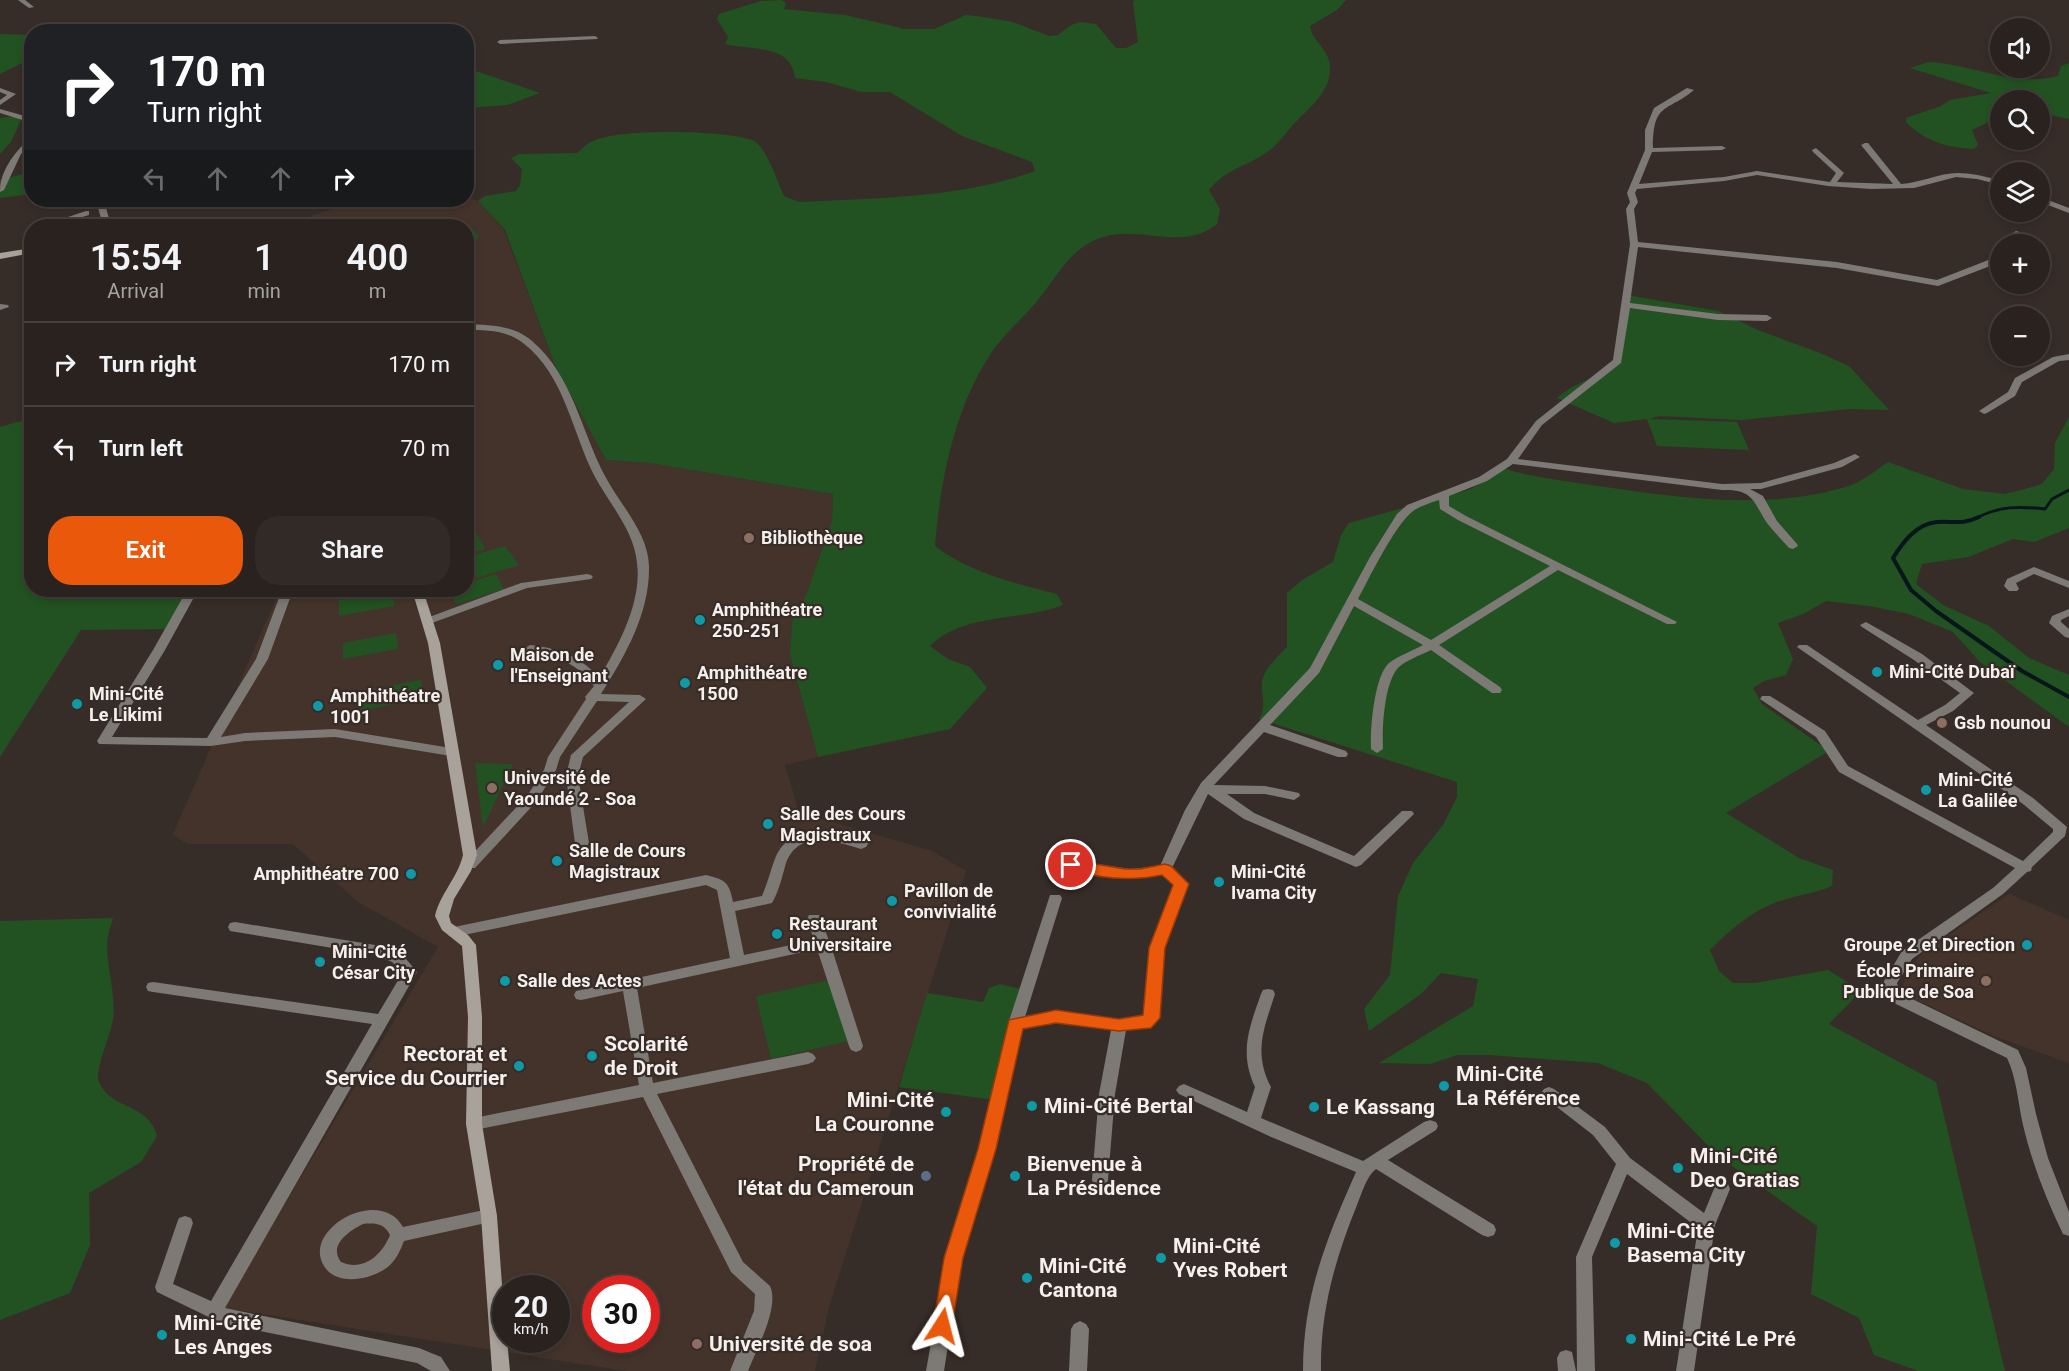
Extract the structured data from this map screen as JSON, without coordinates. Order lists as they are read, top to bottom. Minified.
{"places":["Bibliothèque","Amphithéatre 250-251","Maison de l'Enseignant","Mini-Cité Dubaï","Amphithéatre 1500","Mini-Cité Le Likimi","Amphithéatre 1001","Gsb nounou","Université de Yaoundé 2 - Soa","Mini-Cité La Galilée","Salle des Cours Magistraux","Salle de Cours Magistraux","Amphithéatre 700","Mini-Cité Ivama City","Pavillon de convivialité","Restaurant Universitaire","Groupe 2 et Direction","Mini-Cité César City","Salle des Actes","École Primaire Publique de Soa","Scolarité de Droit","Rectorat et Service du Courrier","Mini-Cité La Référence","Mini-Cité Bertal","Le Kassang","Mini-Cité La Couronne","Mini-Cité Deo Gratias","Propriété de l'état du Cameroun","Bienvenue à La Présidence","Mini-Cité Basema City","Mini-Cité Yves Robert","Mini-Cité Cantona","Mini-Cité Les Anges","Mini-Cité Le Pré","Université de soa"],"page":{"map_buttons":["+","−"],"turn":["170 m","Turn right"],"eta":["15:54","Arrival","1","min","400","m"],"list":[{"name":"Turn right","value":"170 m"},{"name":"Turn left","value":"70 m"}],"buttons":["Exit","Share"],"speed":"20 km/h","limit":"30"}}
